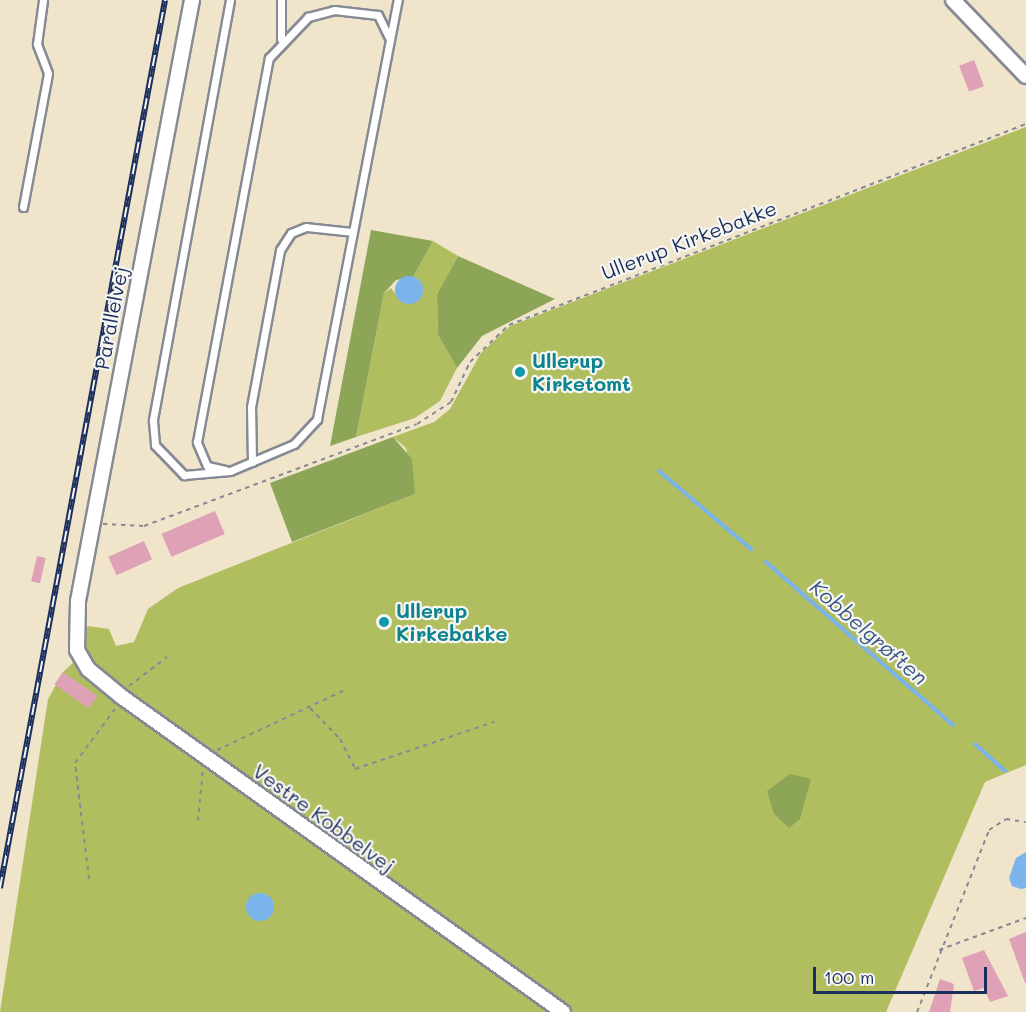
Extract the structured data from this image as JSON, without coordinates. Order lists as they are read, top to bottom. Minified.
{"streets":{"street":["Parallelvej","Vestre Kobbelvej"],"path":["Ullerup Kirkebakke"]},"crossings":[["Ullerup Kirkebakke","Parallelvej"],["Parallelvej","Vestre Kobbelvej"]],"water":["Kobbelgrøften"],"places":["Ullerup Kirketomt","Ullerup Kirkebakke"],"scale_bar":"100 m"}
